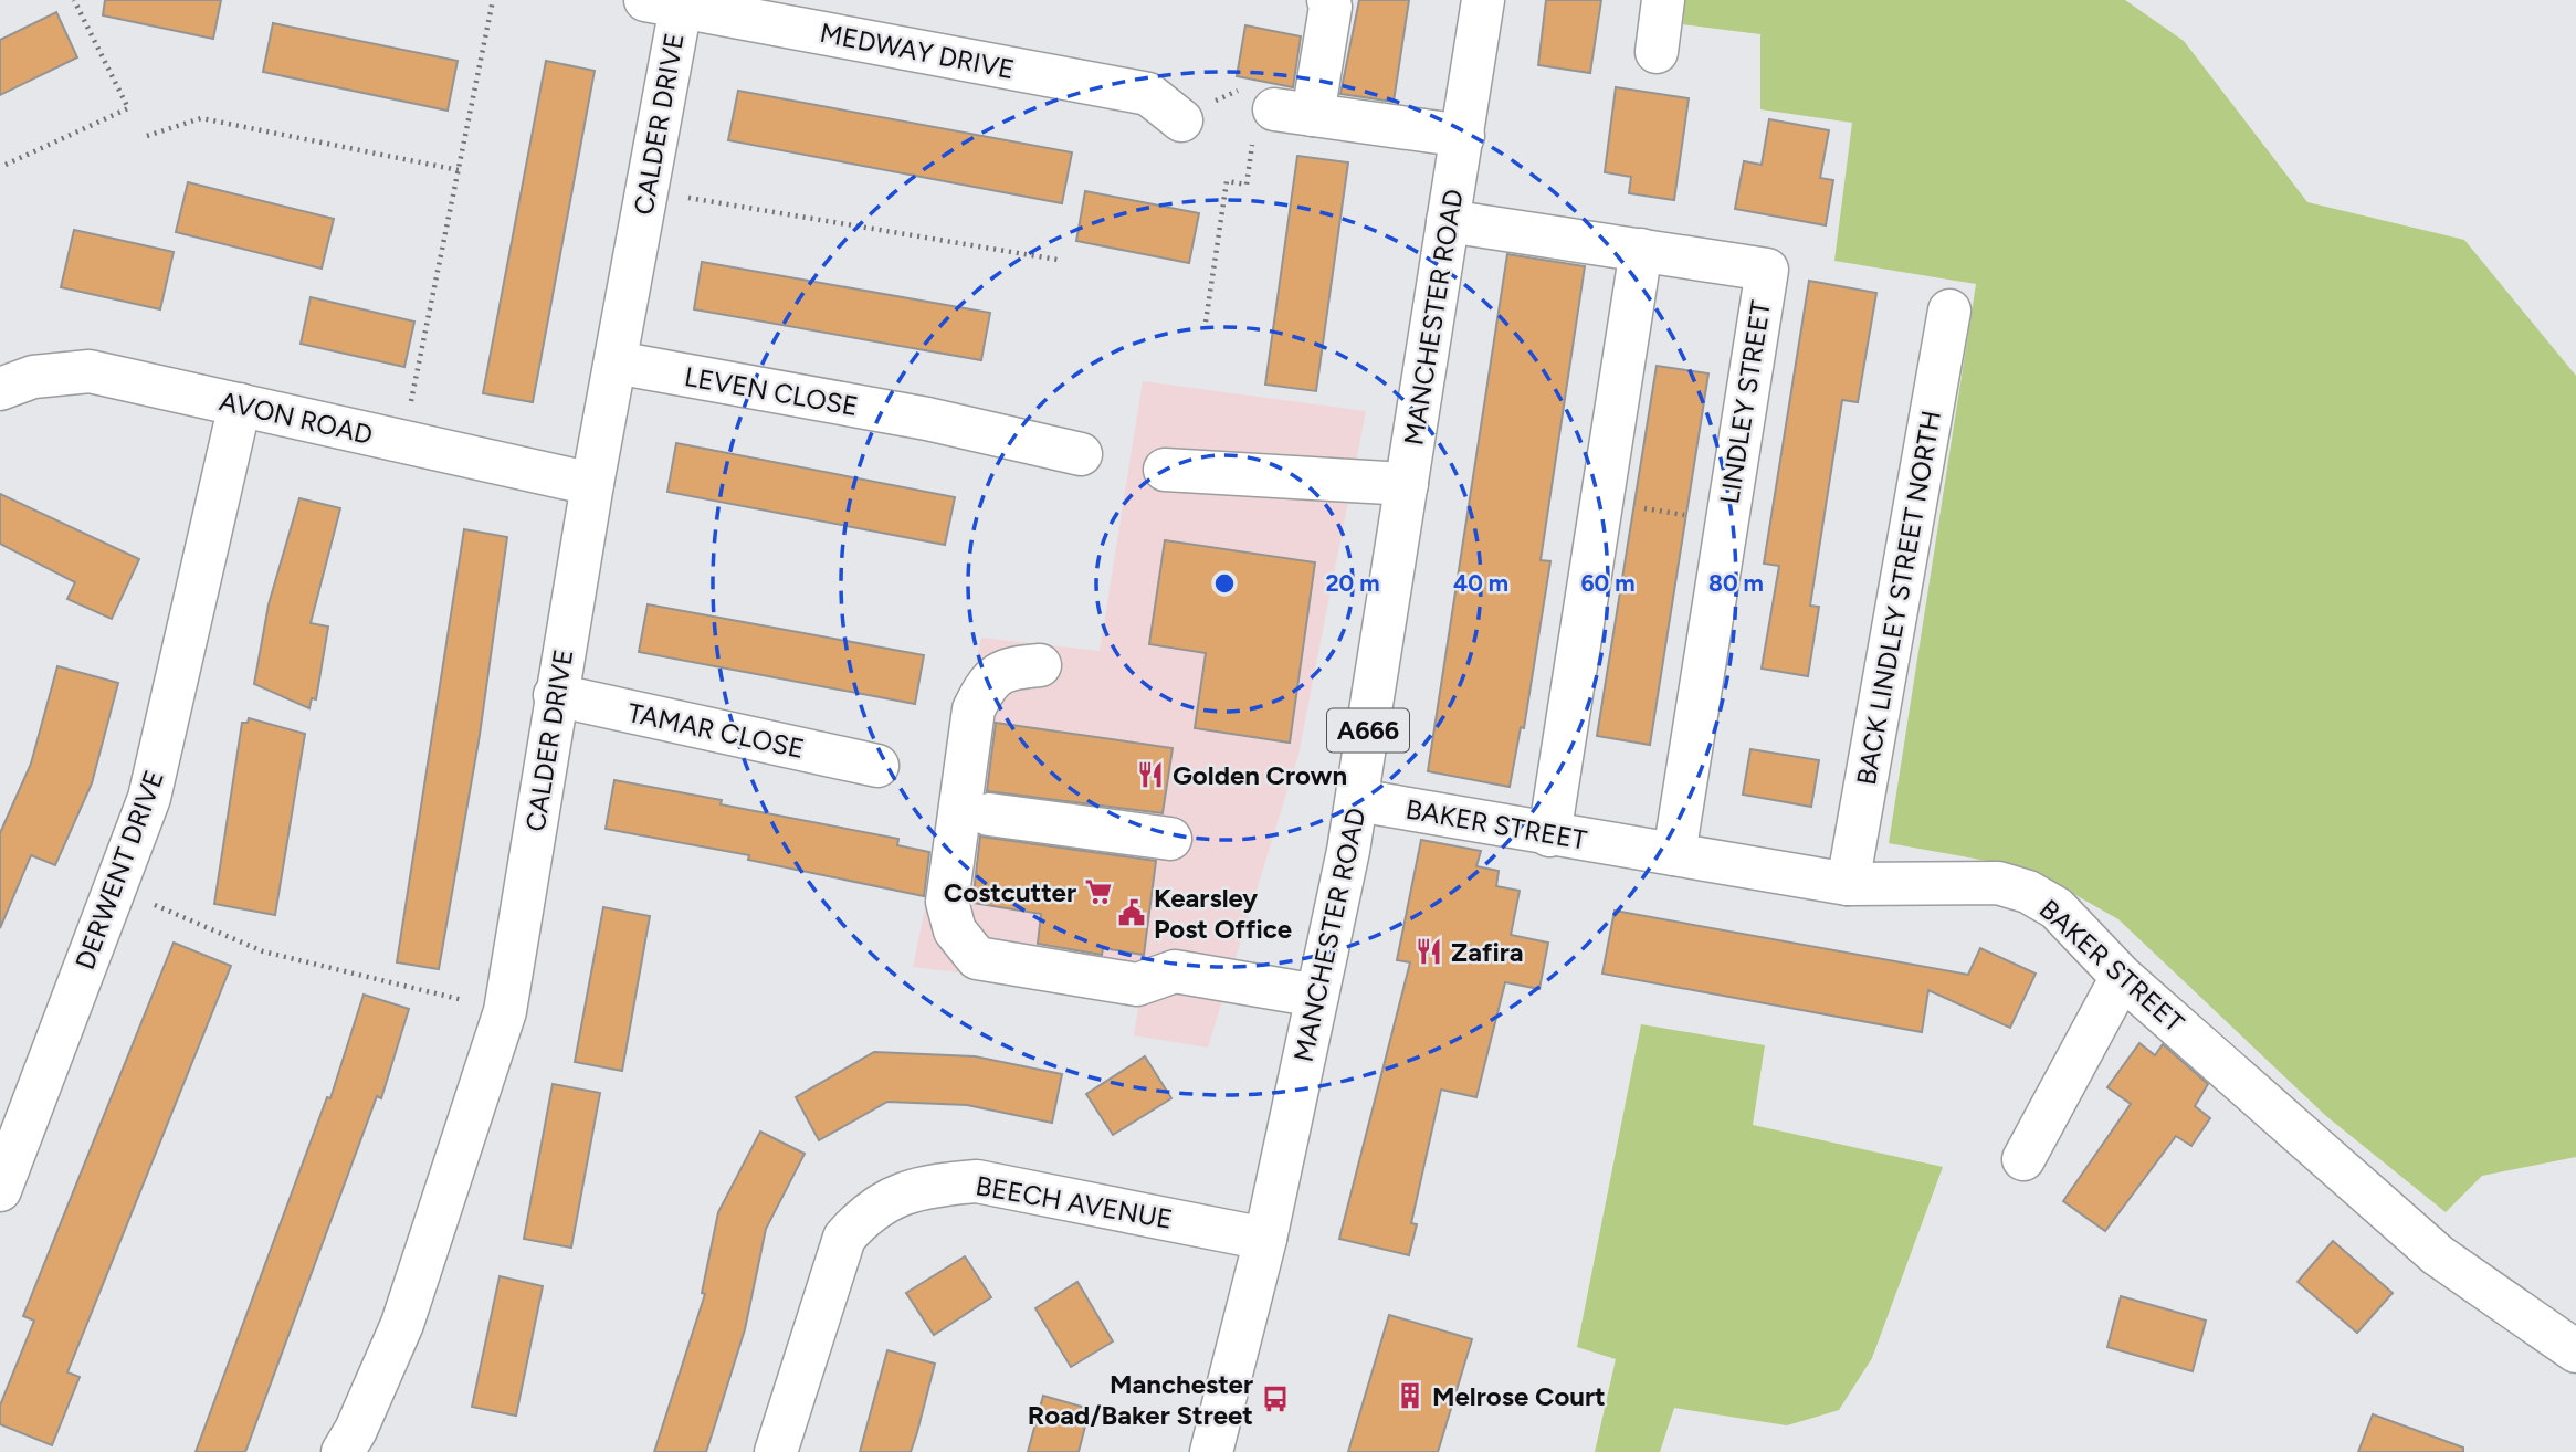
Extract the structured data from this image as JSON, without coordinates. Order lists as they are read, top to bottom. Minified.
{"streets":{"street":["MEDWAY DRIVE","CALDER DRIVE","MANCHESTER ROAD","LEVEN CLOSE","LINDLEY STREET","AVON ROAD","BACK LINDLEY STREET NORTH","TAMAR CLOSE","A666","BAKER STREET","DERWENT DRIVE","BEECH AVENUE"]},"crossings":[["MEDWAY DRIVE","CALDER DRIVE"],["CALDER DRIVE","LEVEN CLOSE"],["CALDER DRIVE","AVON ROAD"],["CALDER DRIVE","TAMAR CLOSE"],["MANCHESTER ROAD","LINDLEY STREET"],["MANCHESTER ROAD","BAKER STREET"],["MANCHESTER ROAD","BEECH AVENUE"],["LINDLEY STREET","BAKER STREET"],["AVON ROAD","DERWENT DRIVE"],["BACK LINDLEY STREET NORTH","BAKER STREET"]],"places":{"restaurant":["Golden Crown","Zafira"],"supermarket":["Costcutter"],"public building":["Kearsley Post Office"],"building":["Melrose Court"],"bus stop":["Manchester Road/Baker Street"]},"rings":["20 m","40 m","60 m","80 m"]}
